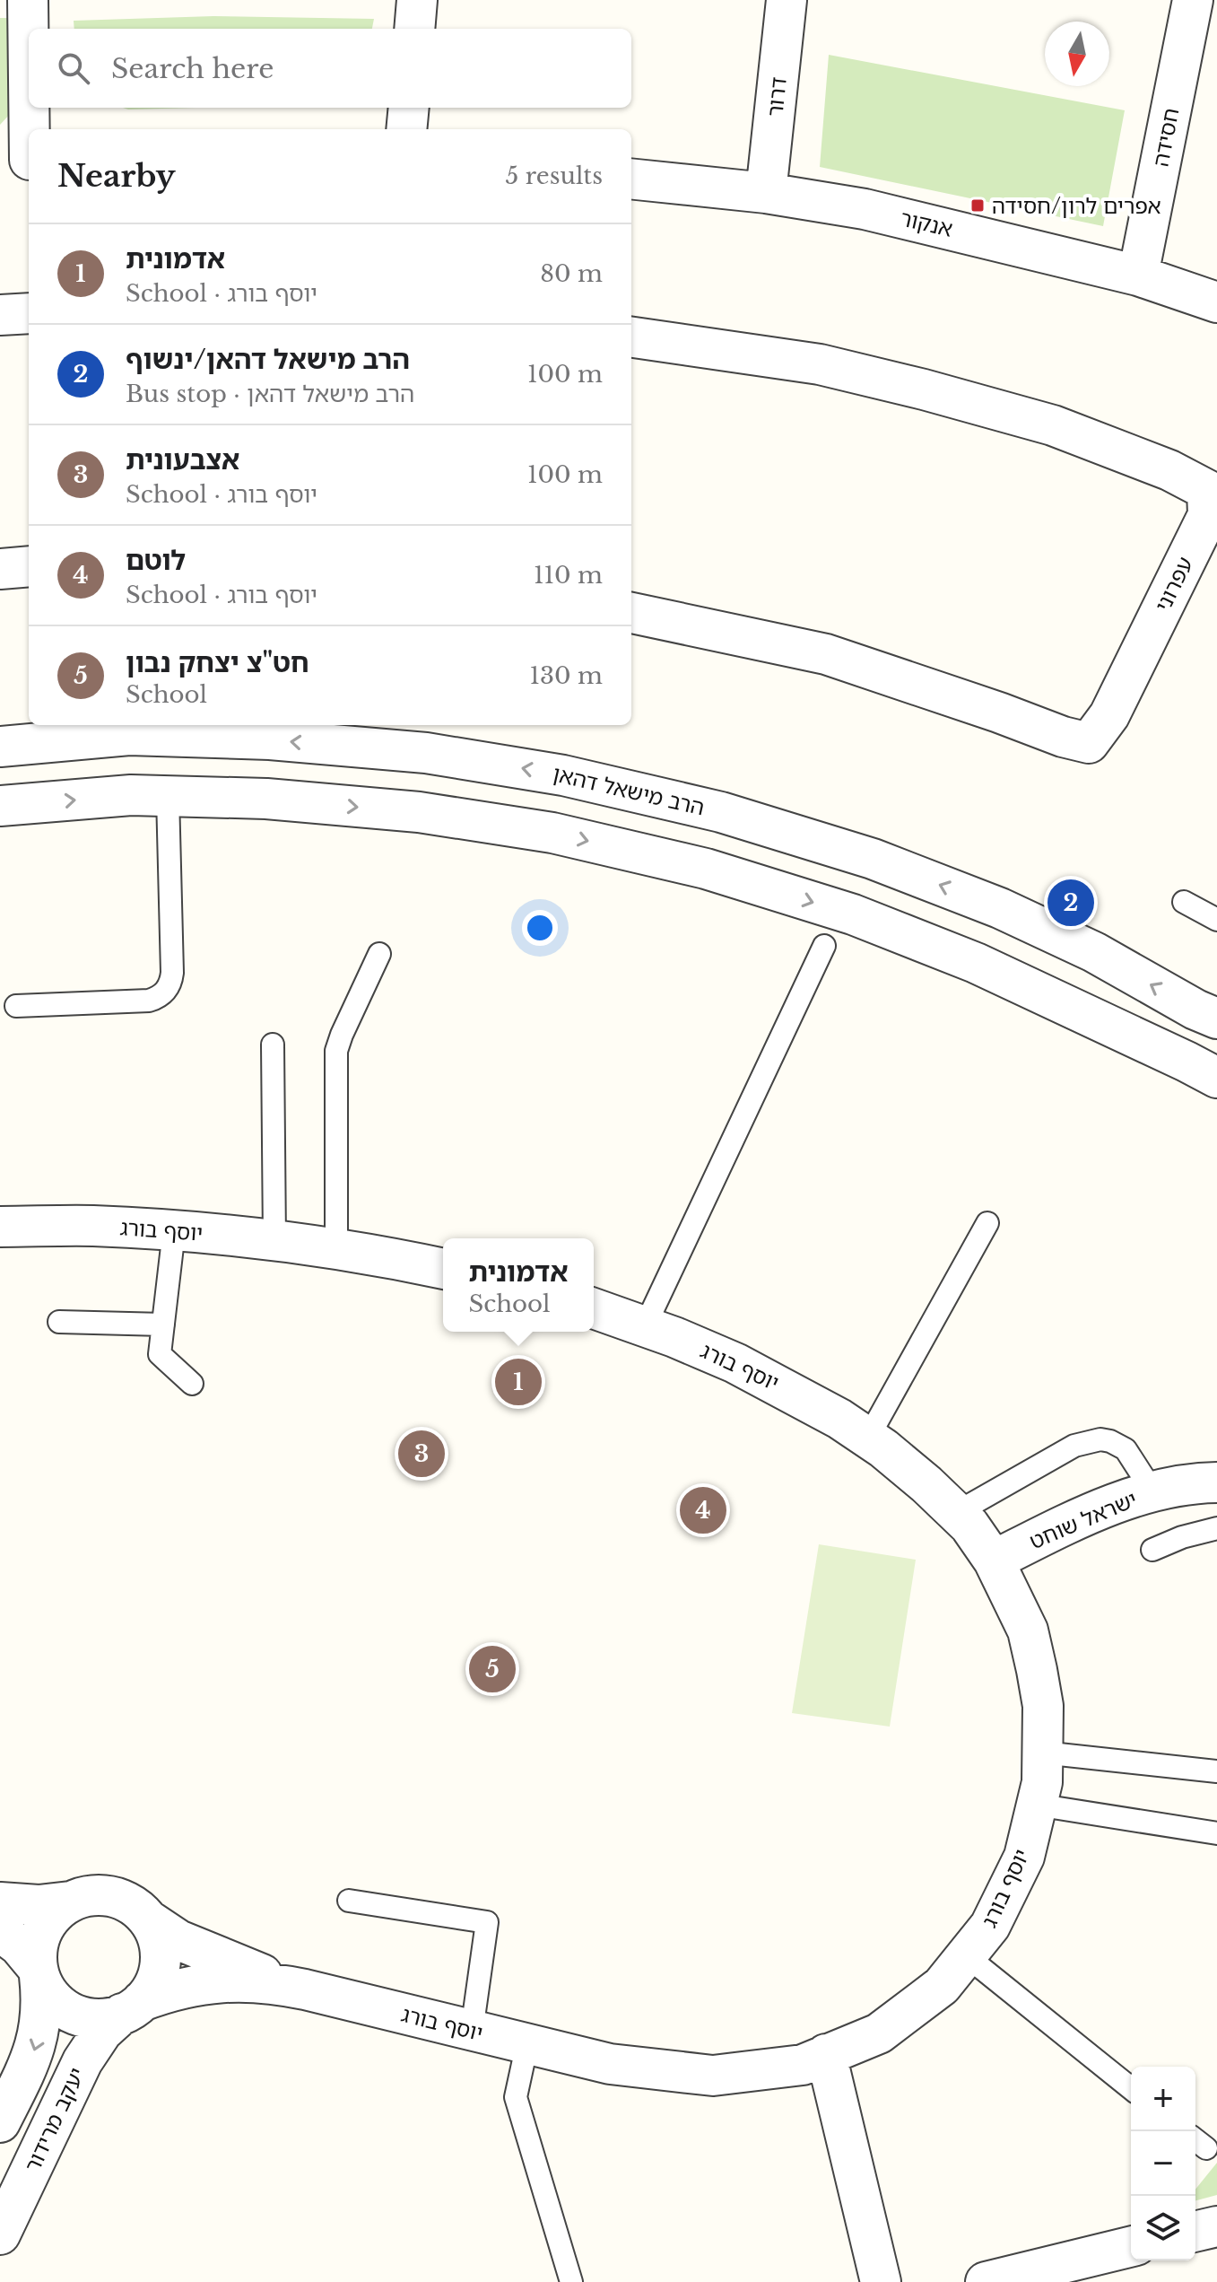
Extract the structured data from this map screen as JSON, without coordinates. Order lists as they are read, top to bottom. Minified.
{"streets":{"street":["דרור","חסידה","אנקור","עפרוני","הרב מישאל דהאן","יוסף בורג","ישראל שוחט","יעקב מרידור"]},"crossings":[["דרור","אנקור"],["חסידה","אנקור"],["יוסף בורג","ישראל שוחט"],["יוסף בורג","יעקב מרידור"]],"places":{"transit":["אפרים לרון/חסידה"]},"north":"bottom","page":{"search":"Search here","heading":["Nearby","5 results"],"list":[{"mark":"1","name":"אדמונית","note":"School · יוסף בורג","value":"80 m"},{"mark":"2","name":"הרב מישאל דהאן/ינשוף","note":"Bus stop · הרב מישאל דהאן","value":"100 m"},{"mark":"3","name":"אצבעונית","note":"School · יוסף בורג","value":"100 m"},{"mark":"4","name":"לוטם","note":"School · יוסף בורג","value":"110 m"},{"mark":"5","name":"חט\"צ יצחק נבון","note":"School","value":"130 m"}],"pins":["2","1","3","4","5"],"popup":["אדמונית","School"],"map_buttons":["+","−"]}}
